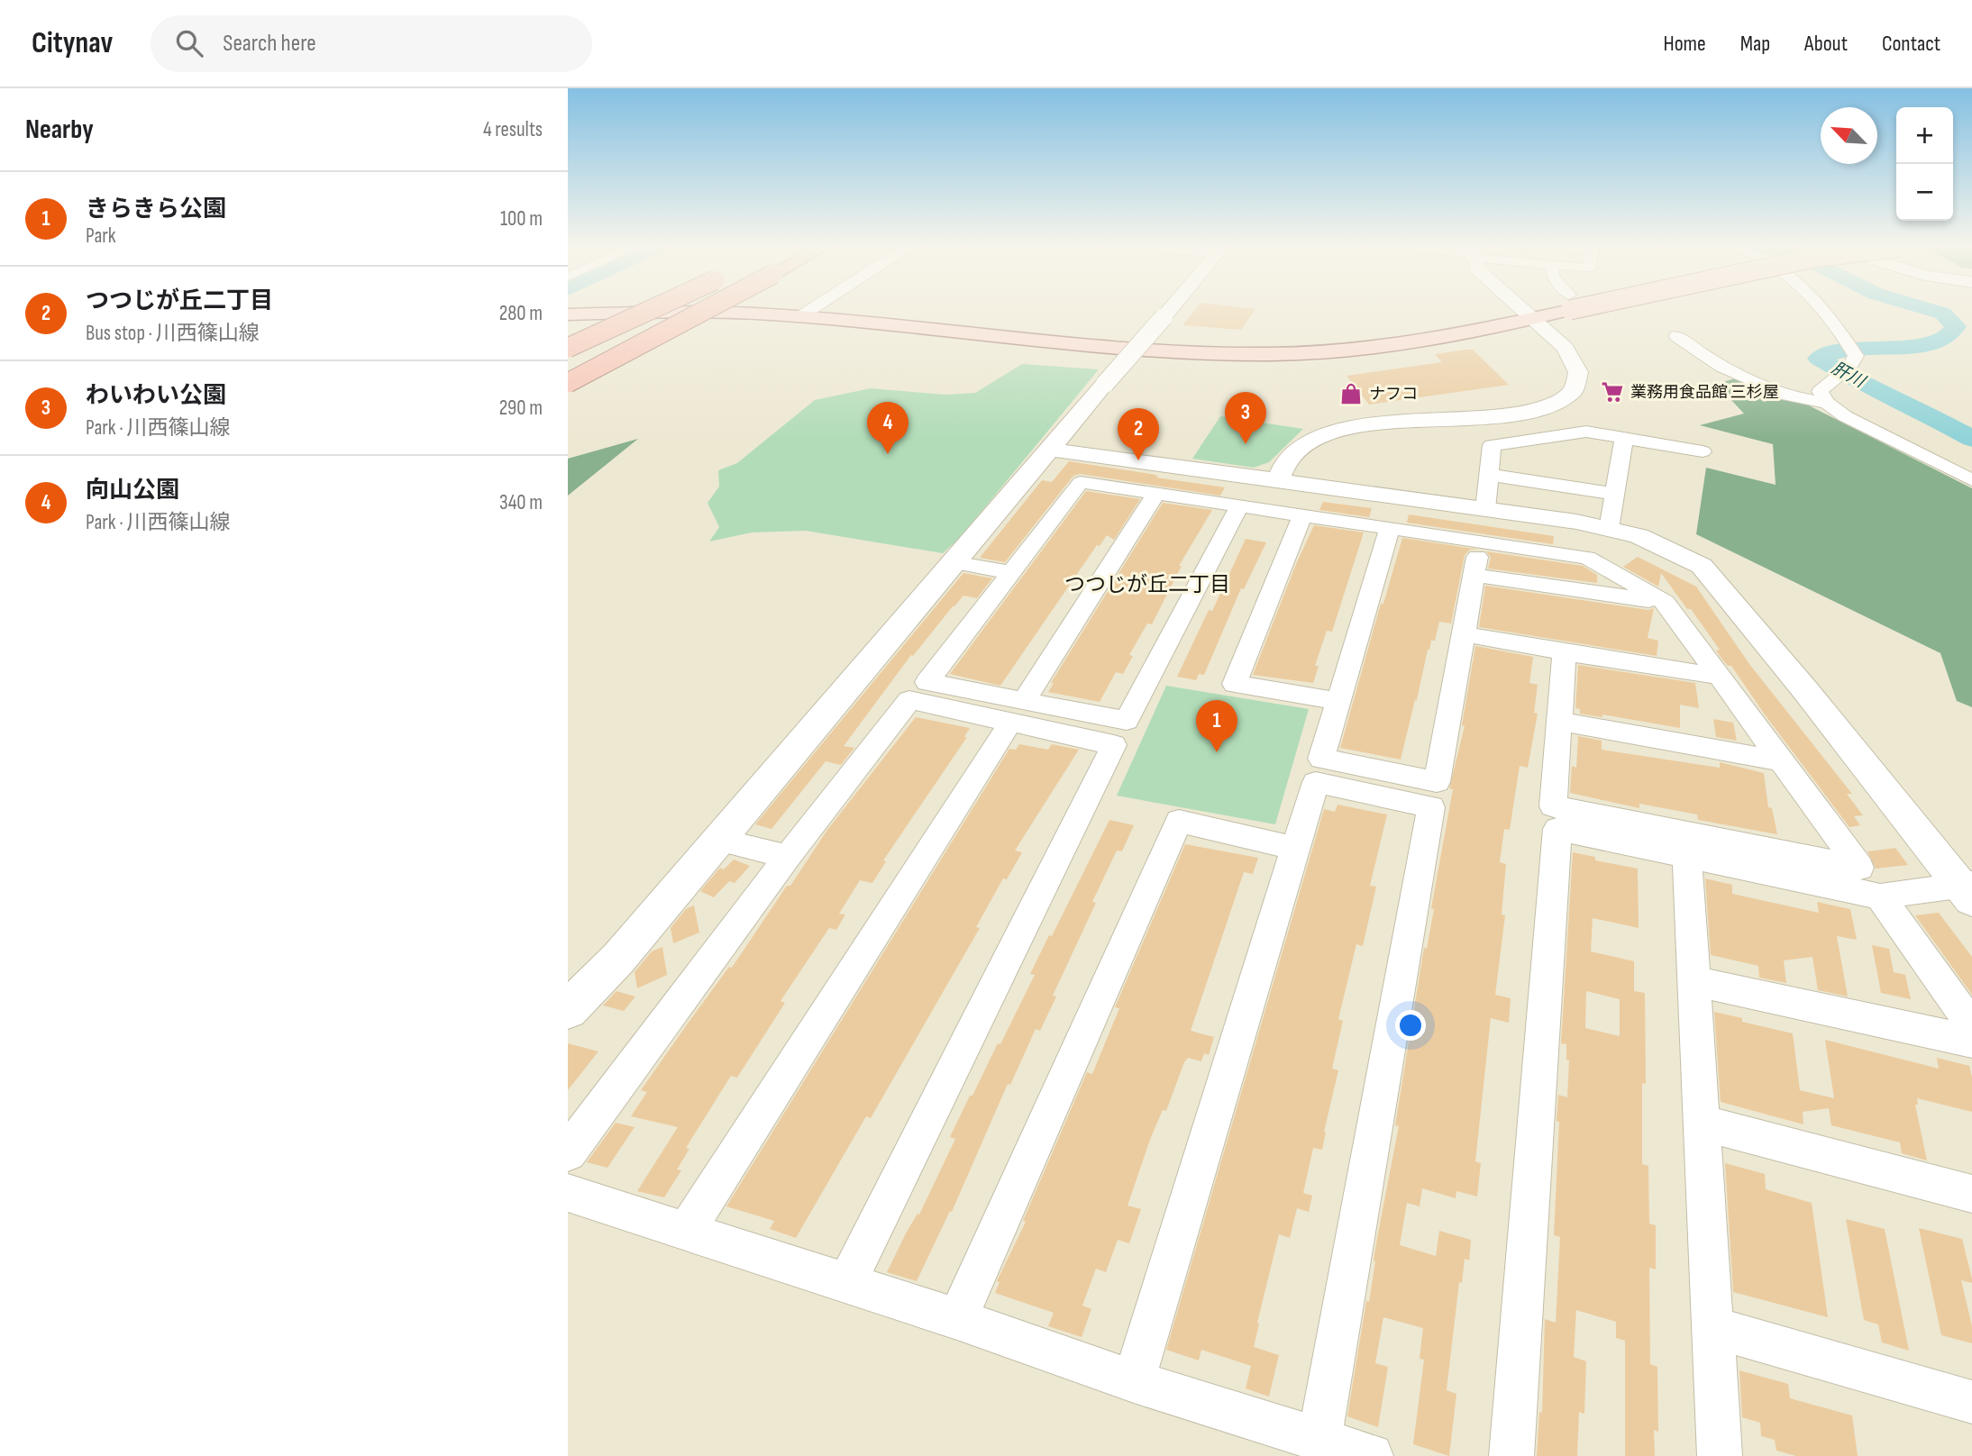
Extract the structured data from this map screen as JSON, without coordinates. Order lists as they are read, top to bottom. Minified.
{"districts":["つつじが丘二丁目"],"water":["肝川"],"places":{"supermarket":["業務用食品館 三杉屋"],"shop":["ナフコ"]},"north":"top left","page":{"header":"Citynav","search":"Search here","nav":["Home","Map","About","Contact"],"heading":["Nearby","4 results"],"map_buttons":["+","−"],"list":[{"mark":"1","name":"きらきら公園","note":"Park","value":"100 m"},{"mark":"2","name":"つつじが丘二丁目","note":"Bus stop · 川西篠山線","value":"280 m"},{"mark":"3","name":"わいわい公園","note":"Park · 川西篠山線","value":"290 m"},{"mark":"4","name":"向山公園","note":"Park · 川西篠山線","value":"340 m"}],"pins":["3","4","2","1"]}}
